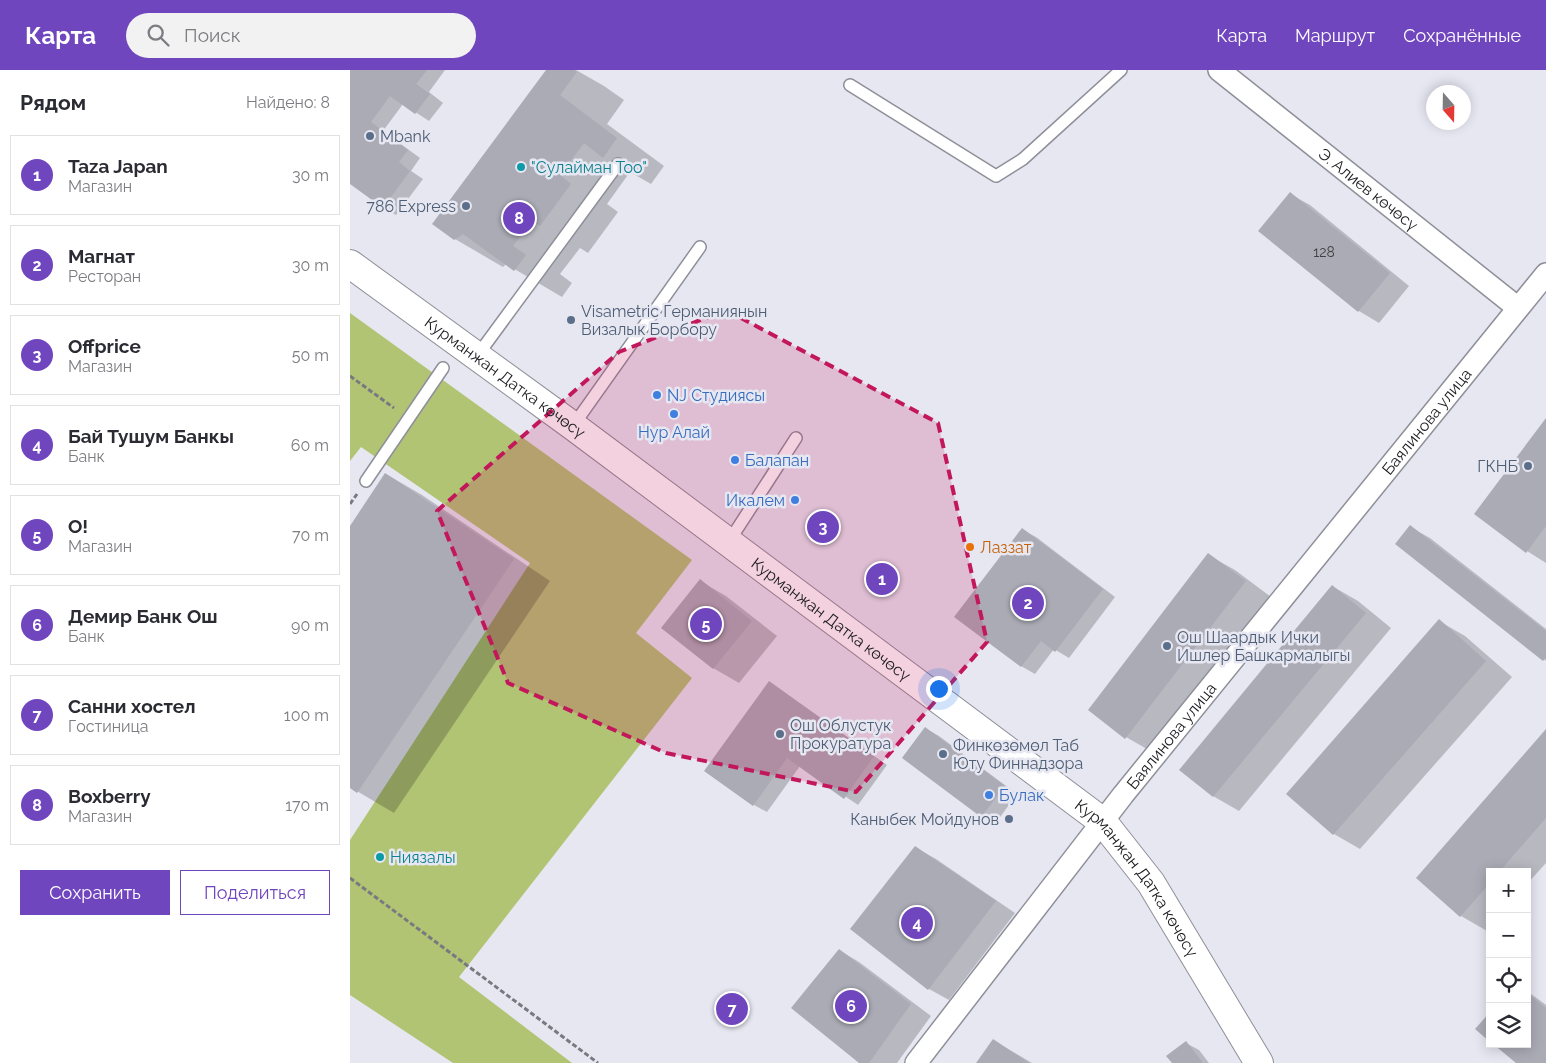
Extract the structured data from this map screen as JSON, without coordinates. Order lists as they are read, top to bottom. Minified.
{"streets":{"main road":["Курманжан Датка көчөсү"],"street":["Э. Алиев көчөсү","Баялинова улица"]},"crossings":[["Э. Алиев көчөсү","Баялинова улица"],["Курманжан Датка көчөсү","Баялинова улица"]],"places":["Mbank","\"Сулайман Тоо\"","786 Express","Visametric Германиянын Визалык Борбору","NJ Студиясы","Нур Алай","Балапан","ГКНБ","Икалем","Лаззат","Ош Шаардык Ички Ишлер Башкармалыгы","Ош Облустук Прокуратура","Финкөзөмөл Таб Юту Финнадзора","Булак","Каныбек Мойдунов","Ниязалы"],"house_numbers":["128"],"north":"bottom","page":{"header":"Карта","search":"Поиск","nav":["Карта","Маршрут","Сохранённые"],"heading":["Рядом","Найдено: 8"],"list":[{"mark":"1","name":"Taza Japan","note":"Магазин","value":"30 m"},{"mark":"2","name":"Магнат","note":"Ресторан","value":"30 m"},{"mark":"3","name":"Offprice","note":"Магазин","value":"50 m"},{"mark":"4","name":"Бай Тушум Банкы","note":"Банк","value":"60 m"},{"mark":"5","name":"О!","note":"Магазин","value":"70 m"},{"mark":"6","name":"Демир Банк Ош","note":"Банк","value":"90 m"},{"mark":"7","name":"Санни хостел","note":"Гостиница","value":"100 m"},{"mark":"8","name":"Boxberry","note":"Магазин","value":"170 m"}],"pins":["8","3","1","2","5","4","6","7"],"buttons":["Сохранить","Поделиться"],"map_buttons":["+","−"]}}
